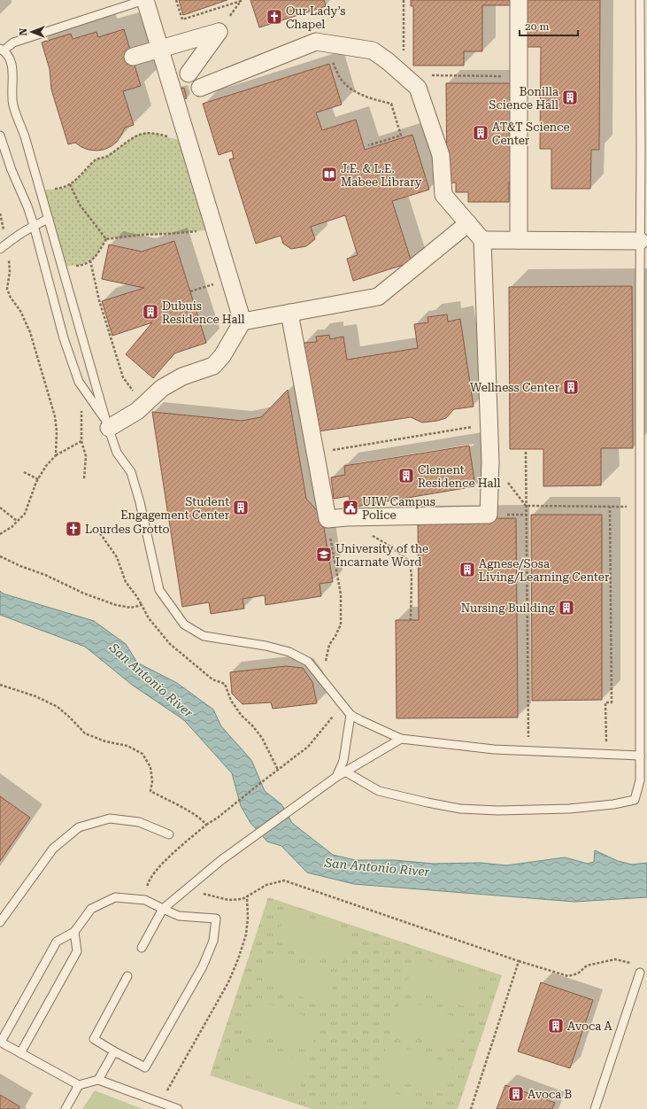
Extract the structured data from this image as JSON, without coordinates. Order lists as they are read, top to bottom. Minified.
{"water":["San Antonio River"],"places":{"church":["Our Lady’s Chapel","Lourdes Grotto"],"building":["Bonilla Science Hall","AT&T Science Center","Dubuis Residence Hall","Wellness Center","Clement Residence Hall","Student Engagement Center","Agnese/Sosa Living/Learning Center","Nursing Building","Avoca A","Avoca B"],"library":["J.E. & L.E. Mabee Library"],"public building":["UIW Campus Police"],"school or university":["University of the Incarnate Word"]},"scale_bar":"20 m","north":"left"}
